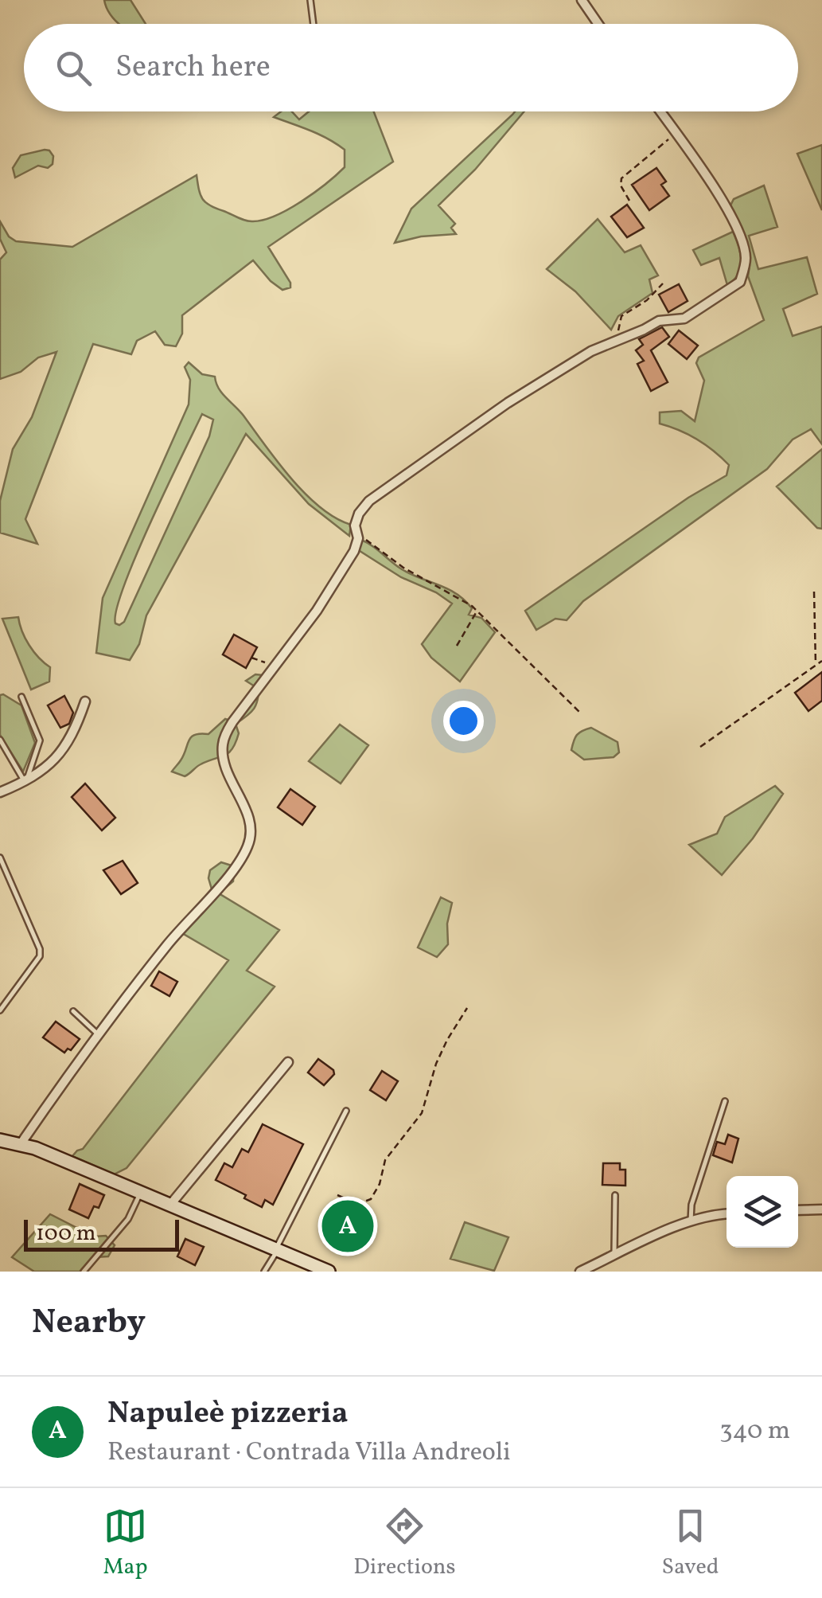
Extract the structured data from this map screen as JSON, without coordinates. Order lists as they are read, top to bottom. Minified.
{"scale_bar":"100 m","page":{"search":"Search here","pins":"A","scale":"100 m","heading":"Nearby","list":[{"mark":"A","name":"Napuleè pizzeria","note":"Restaurant · Contrada Villa Andreoli","value":"340 m"}],"nav":["Map","Directions","Saved"]}}
